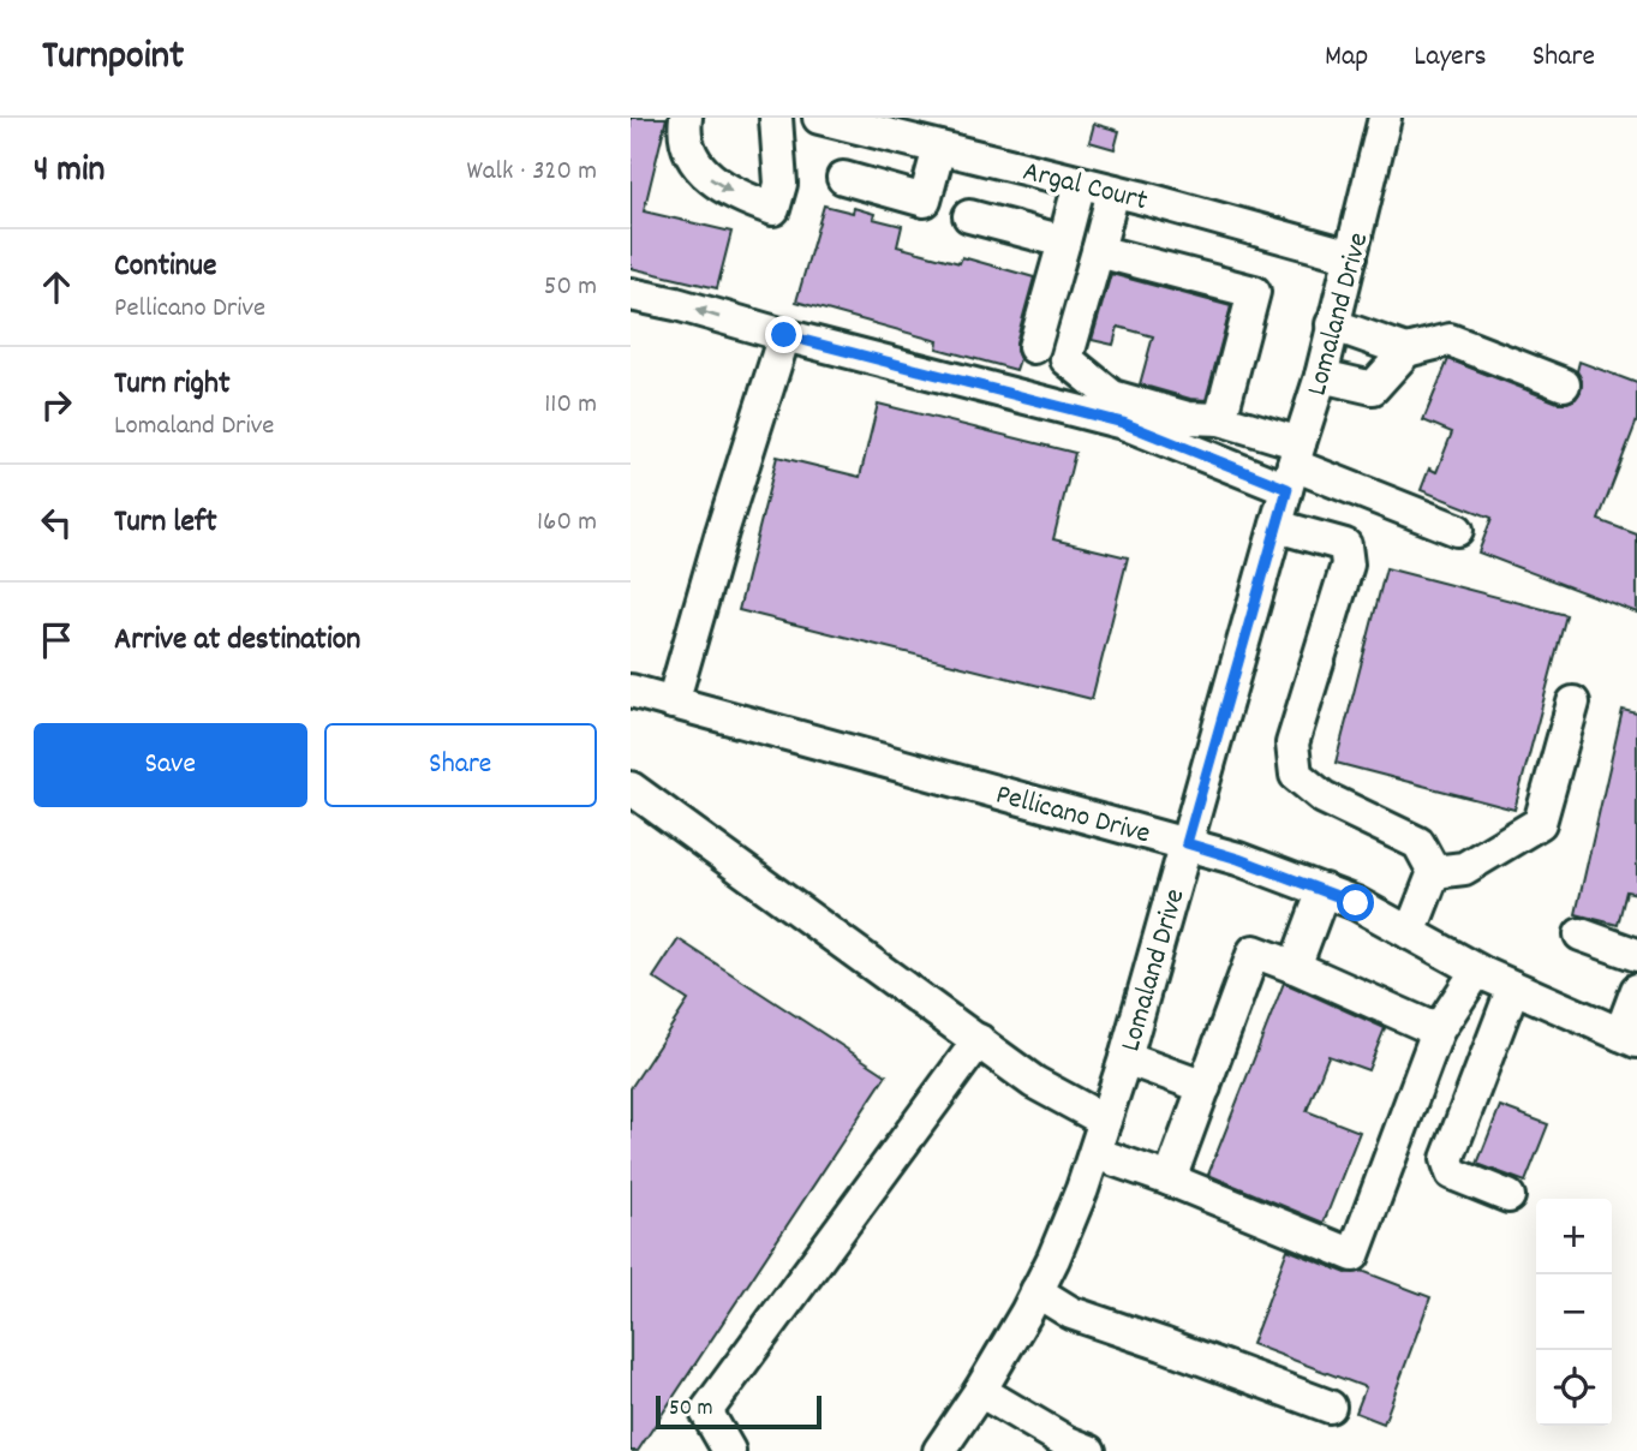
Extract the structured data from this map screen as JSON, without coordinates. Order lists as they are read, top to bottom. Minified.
{"streets":{"street":["Argal Court","Lomaland Drive","Pellicano Drive"]},"crossings":[["Argal Court","Lomaland Drive"],["Lomaland Drive","Pellicano Drive"]],"scale_bar":"50 m","page":{"header":"Turnpoint","nav":["Map","Layers","Share"],"heading":["4 min","Walk · 320 m"],"list":[["Continue","Pellicano Drive","50 m"],["Turn right","Lomaland Drive","110 m"],["Turn left","160 m"],"Arrive at destination"],"buttons":["Save","Share"],"map_buttons":["+","−"],"scale":"50 m"}}
